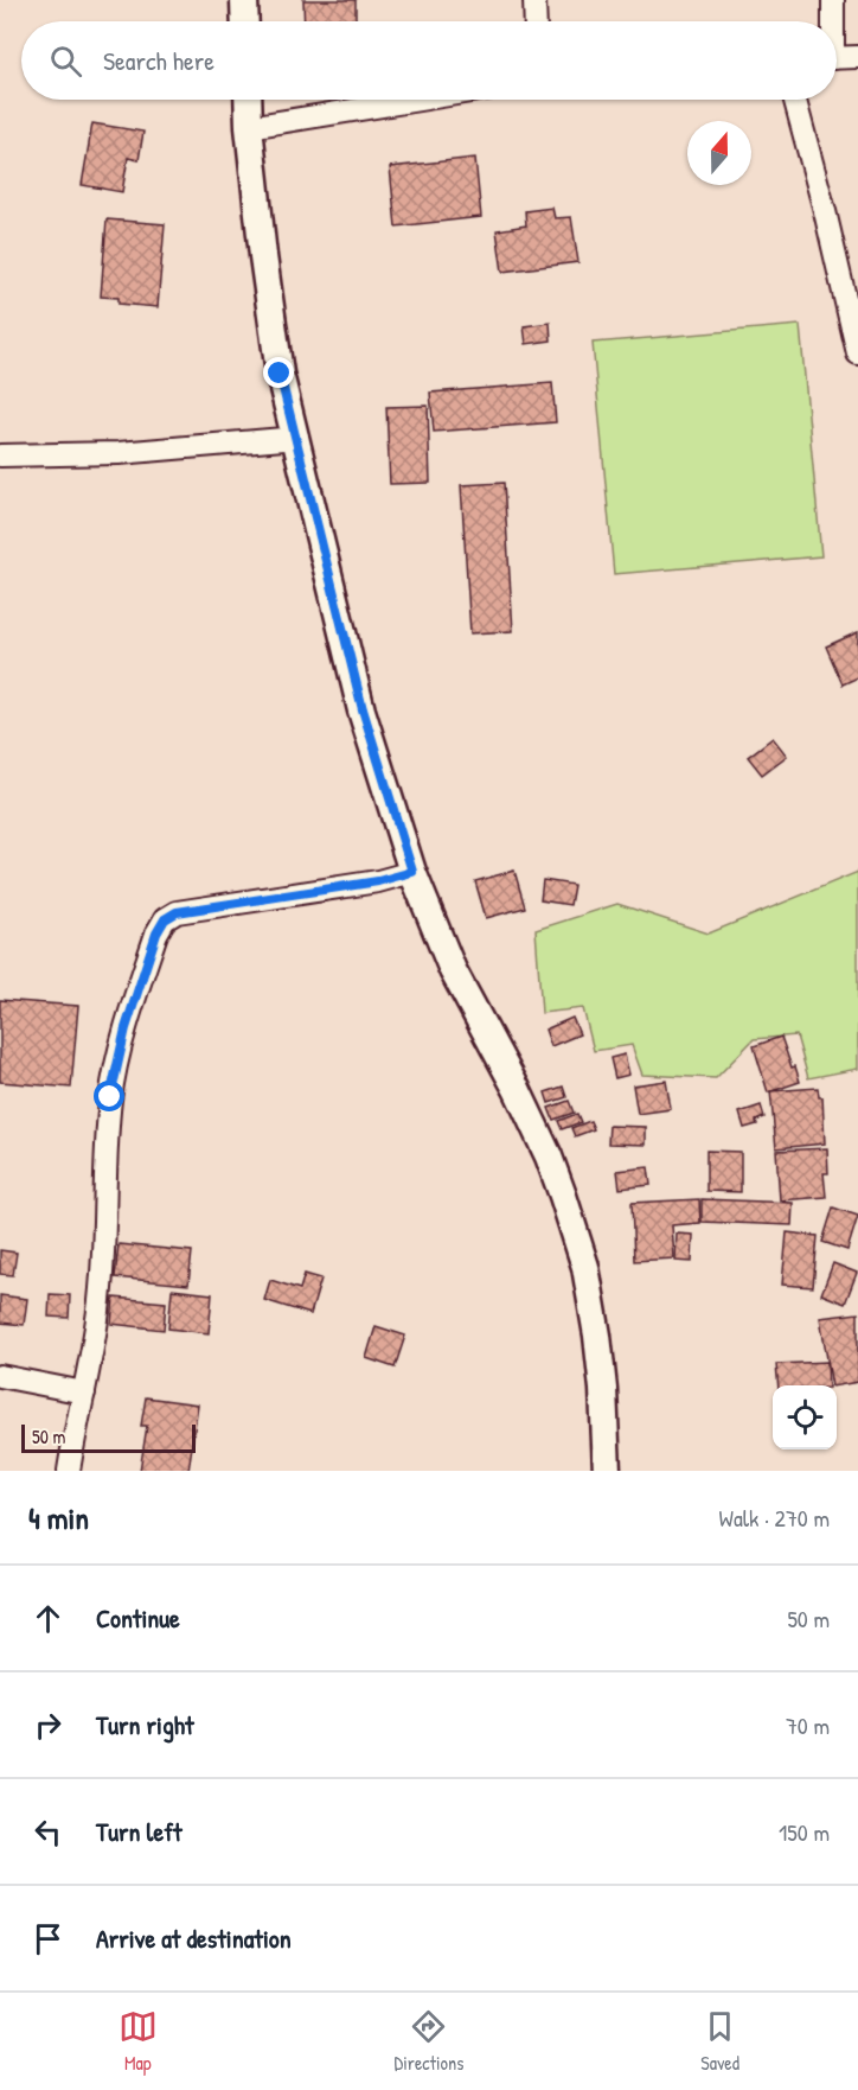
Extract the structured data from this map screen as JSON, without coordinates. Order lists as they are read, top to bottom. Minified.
{"scale_bar":"50 m","north":"top","page":{"search":"Search here","scale":"50 m","heading":["4 min","Walk · 270 m"],"list":[["Continue","50 m"],["Turn right","70 m"],["Turn left","150 m"],"Arrive at destination"],"nav":["Map","Directions","Saved"]}}
